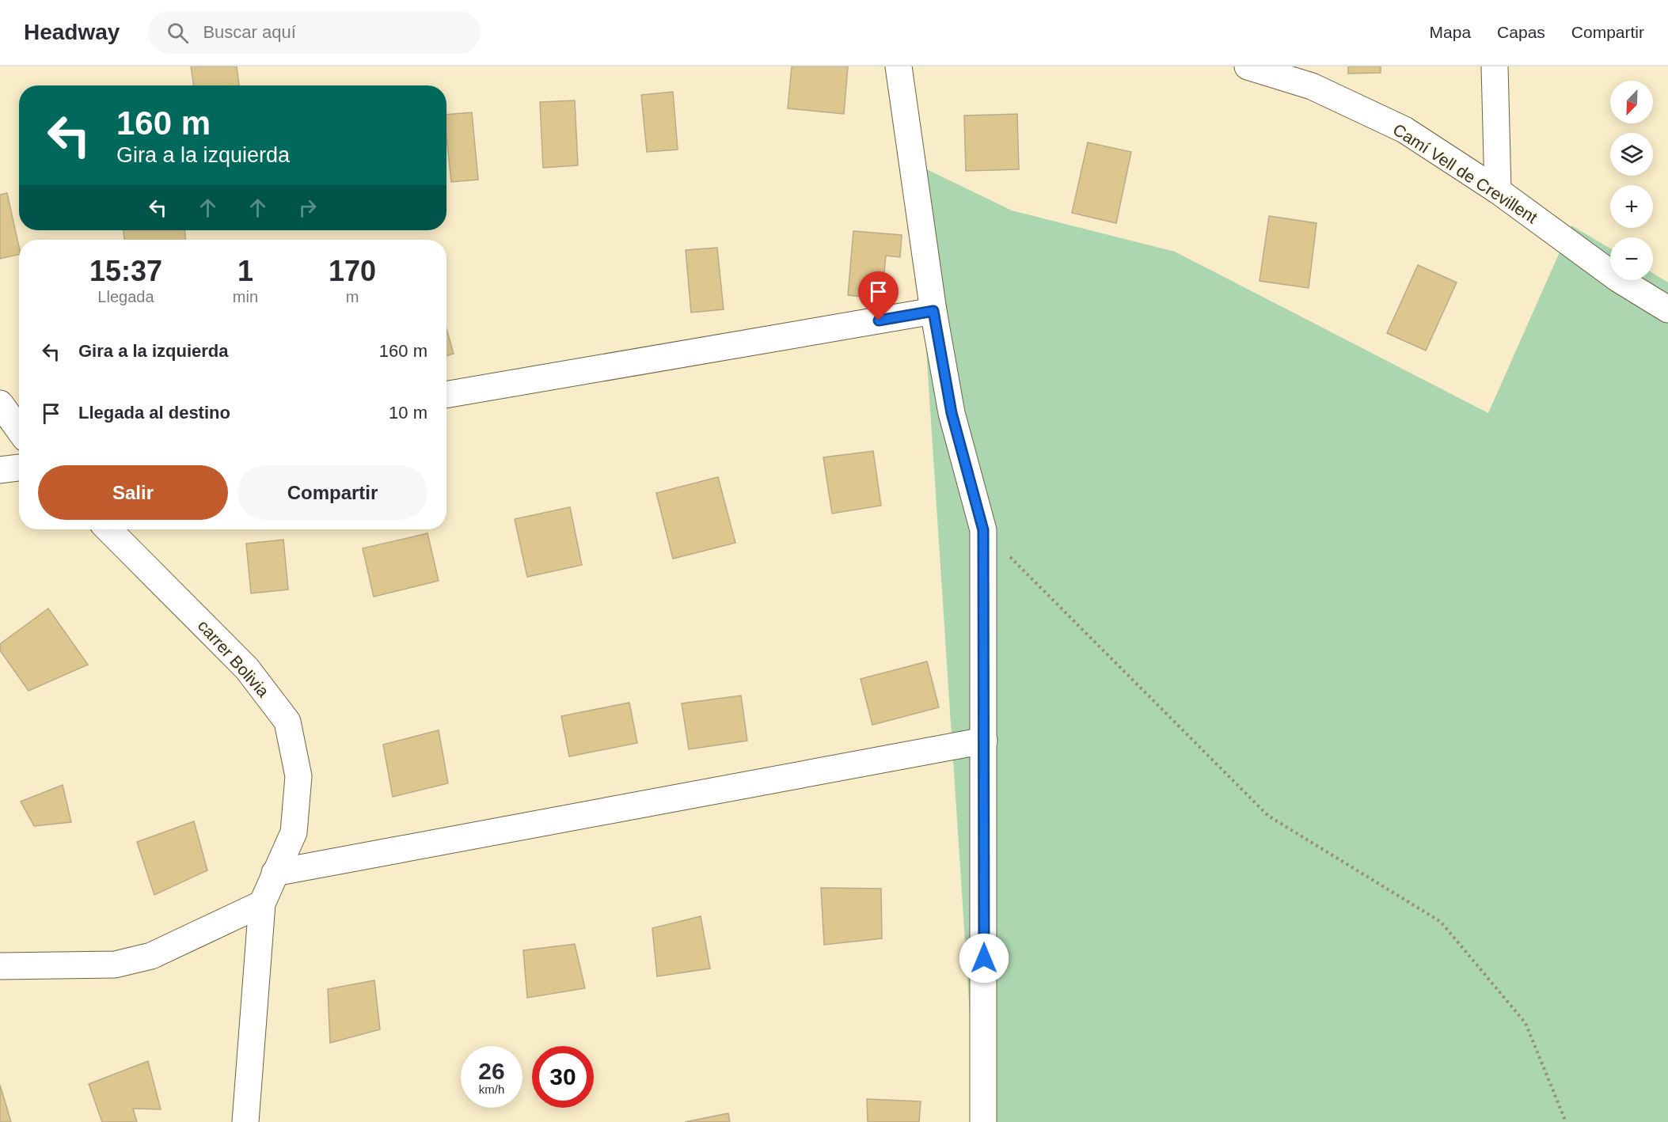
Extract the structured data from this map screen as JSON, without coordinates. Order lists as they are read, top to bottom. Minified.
{"streets":{"street":["Camí Vell de Crevillent","carrer Bolivia"]},"north":"bottom left","page":{"header":"Headway","search":"Buscar aquí","nav":["Mapa","Capas","Compartir"],"map_buttons":["+","−"],"turn":["160 m","Gira a la izquierda"],"eta":["15:37","Llegada","1","min","170","m"],"list":[{"name":"Gira a la izquierda","value":"160 m"},{"name":"Llegada al destino","value":"10 m"}],"buttons":["Salir","Compartir"],"speed":"26 km/h","limit":"30"}}
